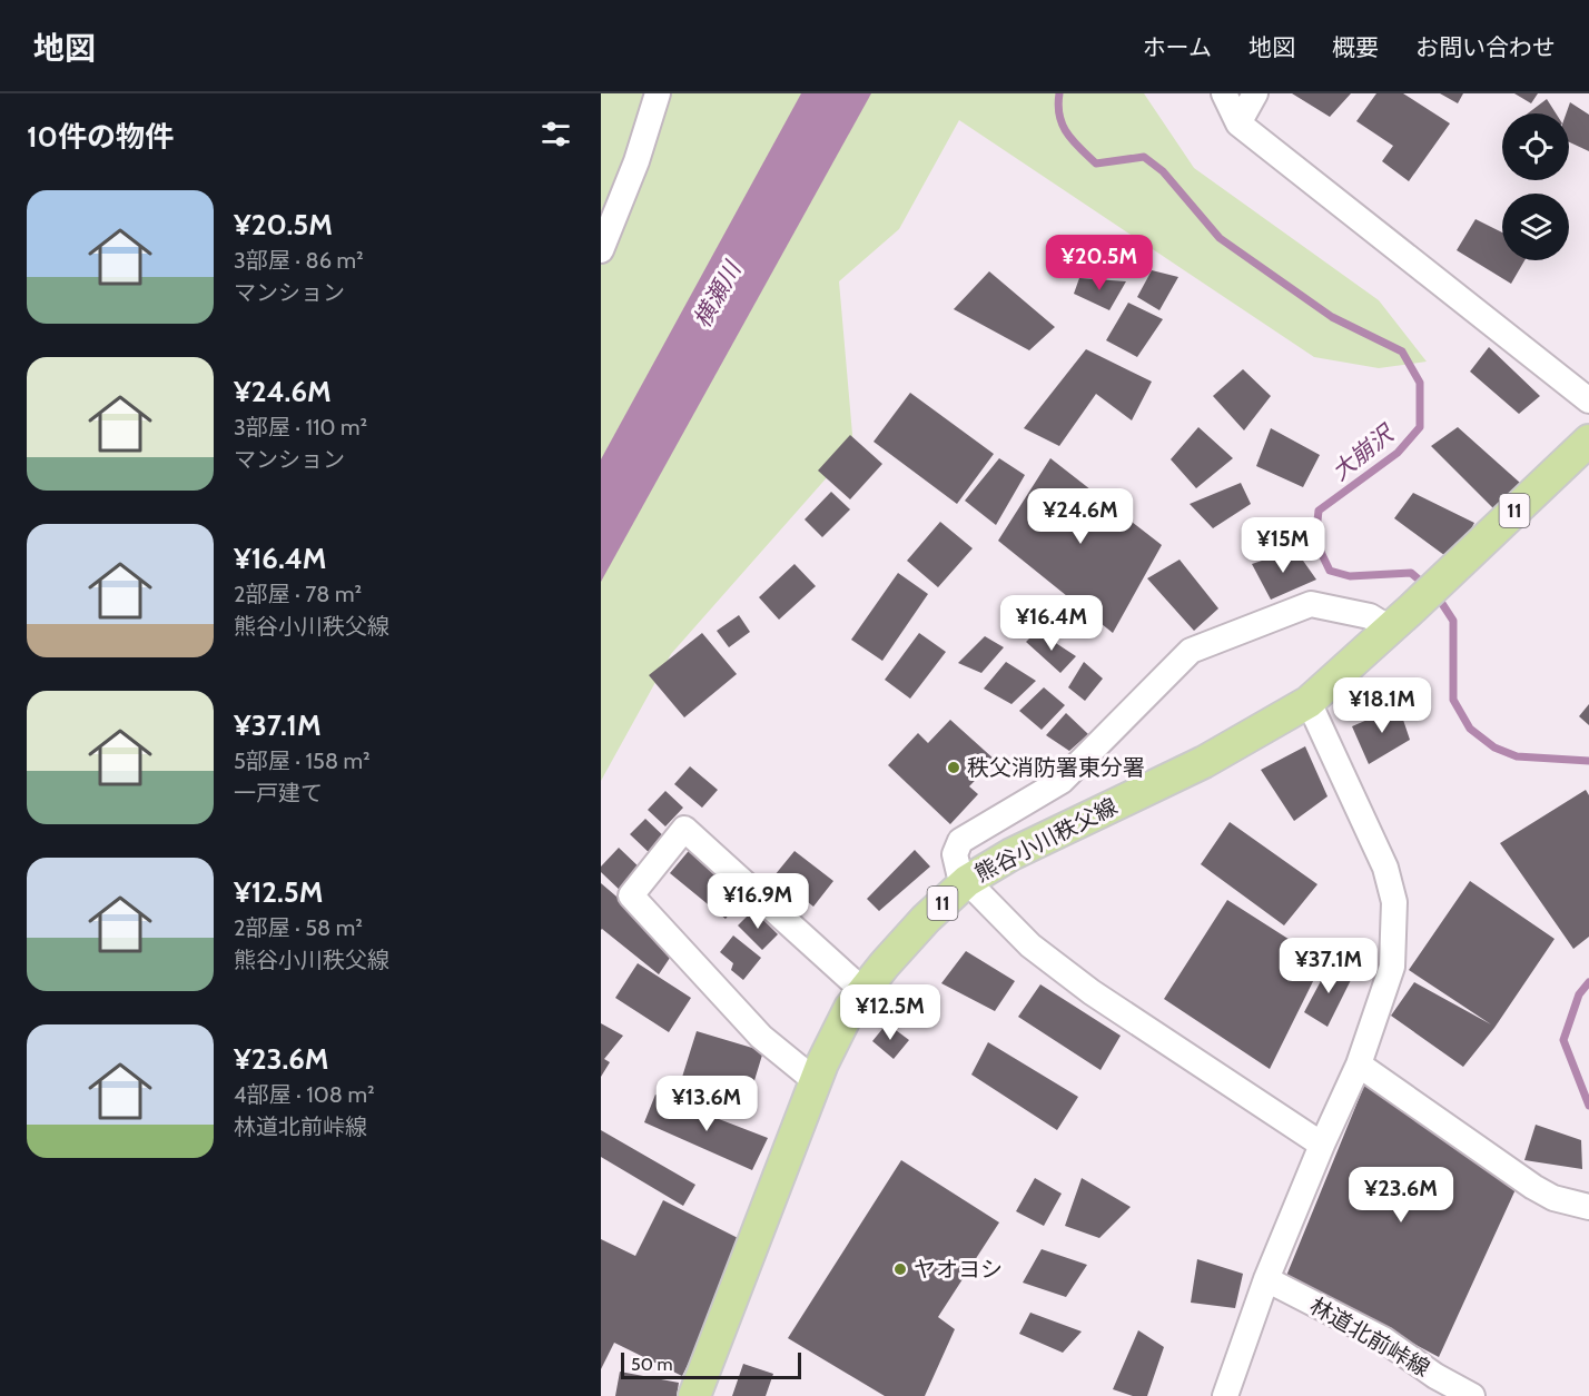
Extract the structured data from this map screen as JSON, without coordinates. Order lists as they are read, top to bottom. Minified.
{"streets":{"main road":["11","熊谷小川秩父線"],"street":["林道北前峠線"]},"water":["横瀬川","大崩沢"],"places":["秩父消防署東分署","ヤオヨシ"],"scale_bar":"50 m","page":{"header":"地図","nav":["ホーム","地図","概要","お問い合わせ"],"heading":"10件の物件","list":[{"name":"¥20.5M","note":"3部屋 · 86 m² · マンション"},{"name":"¥24.6M","note":"3部屋 · 110 m² · マンション"},{"name":"¥16.4M","note":"2部屋 · 78 m² · 熊谷小川秩父線"},{"name":"¥37.1M","note":"5部屋 · 158 m² · 一戸建て"},{"name":"¥12.5M","note":"2部屋 · 58 m² · 熊谷小川秩父線"},{"name":"¥23.6M","note":"4部屋 · 108 m² · 林道北前峠線"}],"price":["¥20.5M","¥24.6M","¥15M","¥16.4M","¥18.1M","¥16.9M","¥37.1M","¥12.5M","¥13.6M","¥23.6M"],"scale":"50 m"}}
